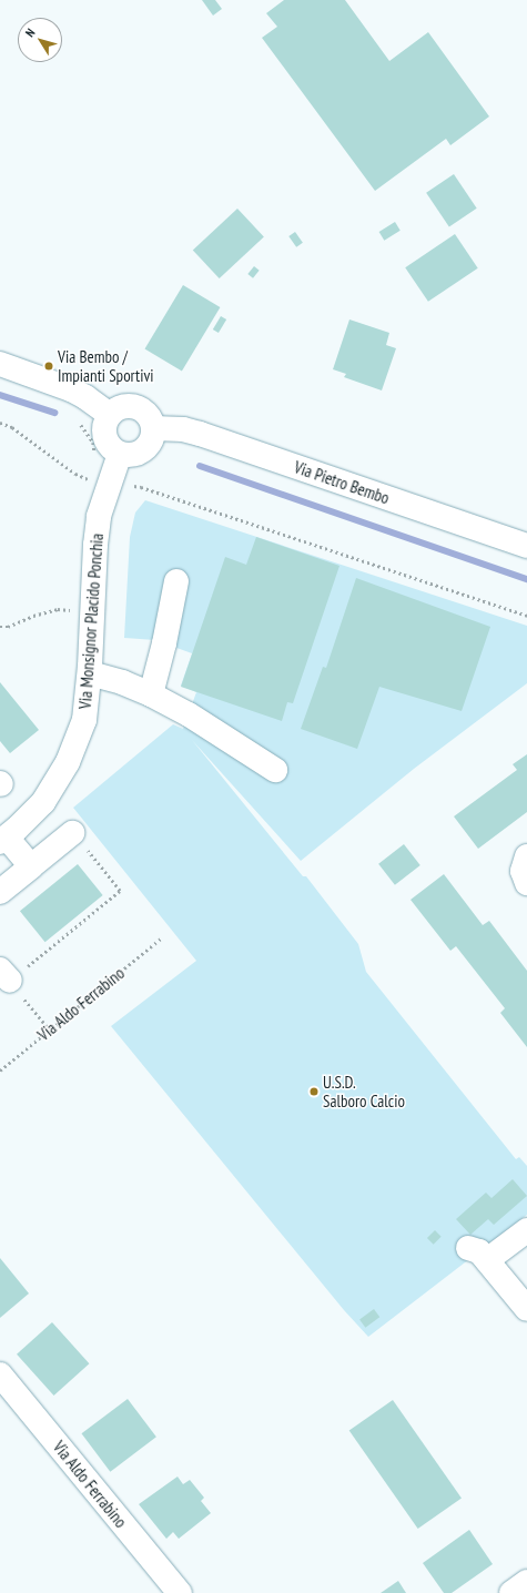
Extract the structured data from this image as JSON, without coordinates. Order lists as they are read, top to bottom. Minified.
{"streets":{"street":["Via Pietro Bembo","Via Monsignor Placido Ponchia","Via Aldo Ferrabino"]},"crossings":[["Via Pietro Bembo","Via Monsignor Placido Ponchia"]],"places":["Via Bembo / Impianti Sportivi","U.S.D. Salboro Calcio"],"north":"top left"}
